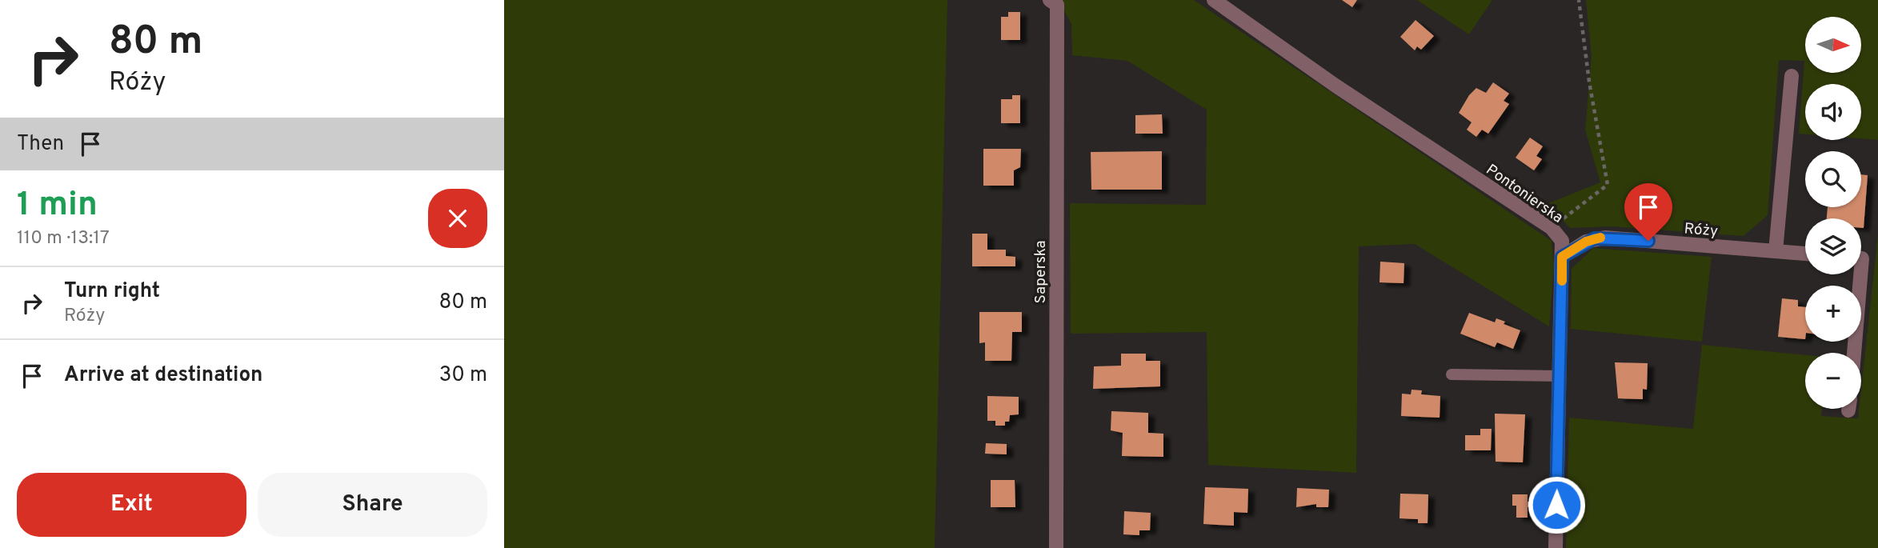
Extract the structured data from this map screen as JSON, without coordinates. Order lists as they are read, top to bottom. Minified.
{"streets":{"street":["Pontonierska","Róży","Saperska"]},"crossings":[["Pontonierska","Róży"]],"north":"right","page":{"turn":["80 m","Róży"],"map_buttons":["+","−"],"then":"Then","heading":["1 min","110 m · 13:17"],"list":[{"name":"Turn right","note":"Róży","value":"80 m"},{"name":"Arrive at destination","value":"30 m"}],"buttons":["Exit","Share"]}}
